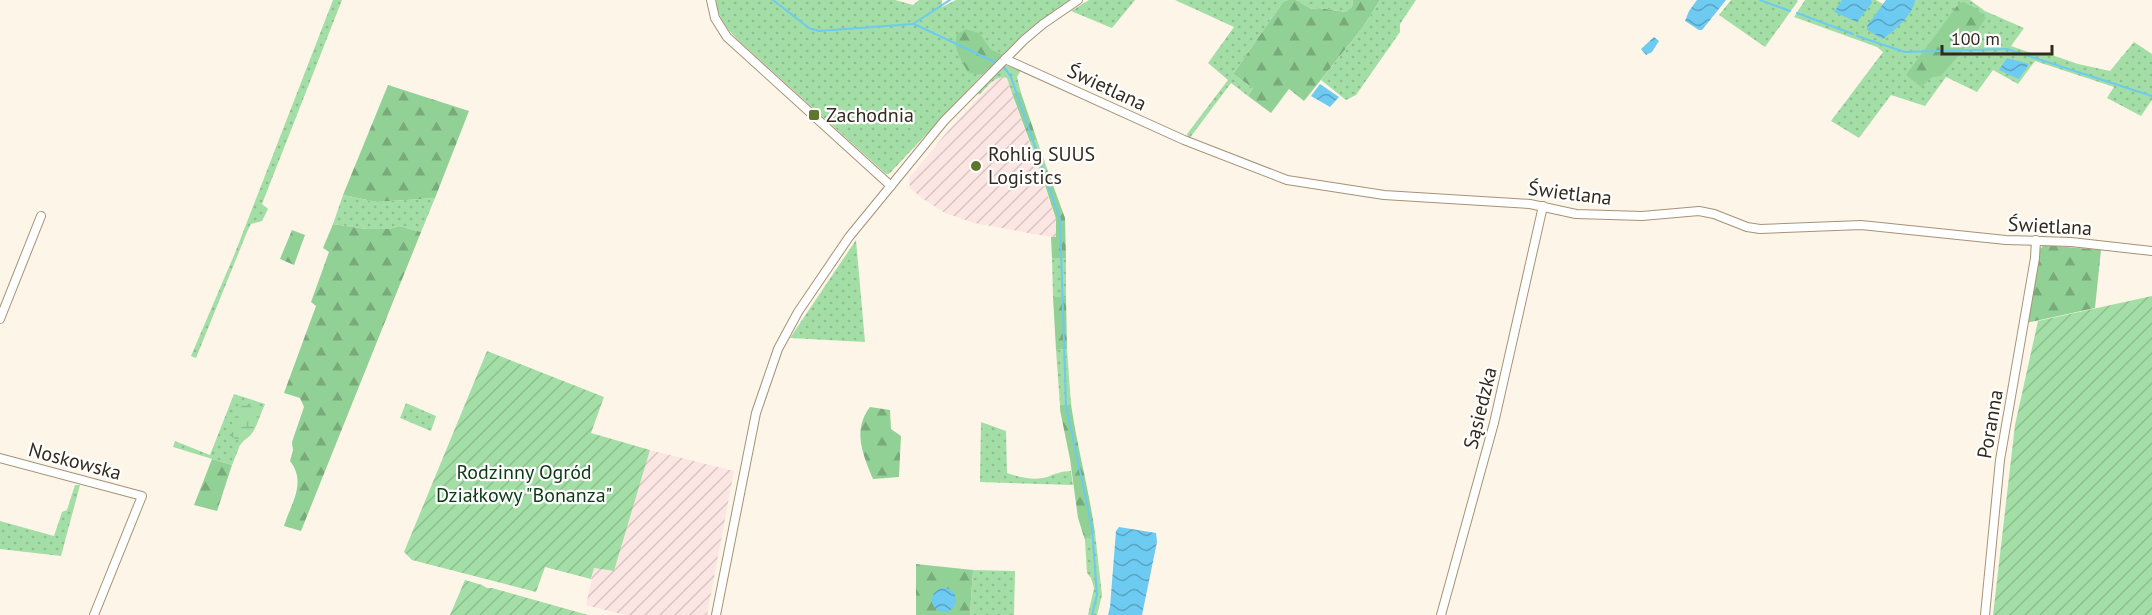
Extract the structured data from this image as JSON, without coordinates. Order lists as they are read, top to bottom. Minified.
{"streets":{"street":["Świetlana","Sąsiedzka","Poranna","Noskowska"]},"crossings":[["Świetlana","Sąsiedzka"],["Świetlana","Poranna"]],"parks":["Rodzinny Ogród Działkowy \"Bonanza\""],"places":{"transit":["Zachodnia"],"other":["Rohlig SUUS Logistics"]},"scale_bar":"100 m"}
